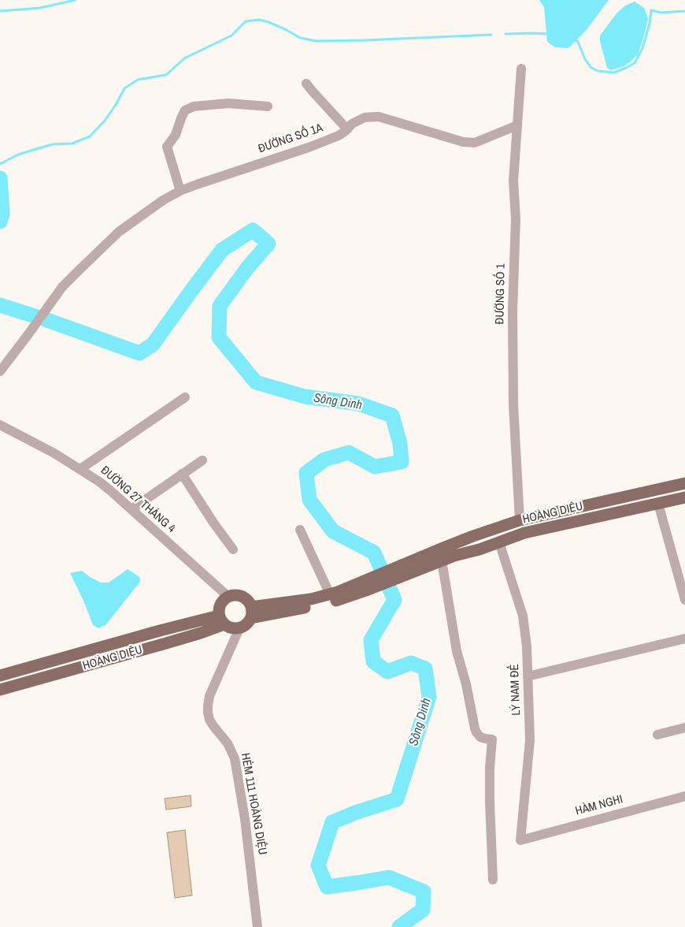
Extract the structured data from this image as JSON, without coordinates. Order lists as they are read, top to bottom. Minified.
{"streets":{"main road":["HOÀNG DIỆU"],"street":["ĐƯỜNG SỐ 1A","ĐƯỜNG SỐ 1","ĐƯỜNG 27 THÁNG 4","LÝ NAM ĐẾ","HẺM 111 HOÀNG DIỆU","HÀM NGHI"]},"crossings":[["ĐƯỜNG SỐ 1A","ĐƯỜNG SỐ 1"],["ĐƯỜNG SỐ 1","HOÀNG DIỆU"],["ĐƯỜNG 27 THÁNG 4","HOÀNG DIỆU"],["ĐƯỜNG 27 THÁNG 4","HẺM 111 HOÀNG DIỆU"],["HOÀNG DIỆU","LÝ NAM ĐẾ"],["HOÀNG DIỆU","HẺM 111 HOÀNG DIỆU"],["LÝ NAM ĐẾ","HÀM NGHI"]],"water":["Sông Dinh"]}
